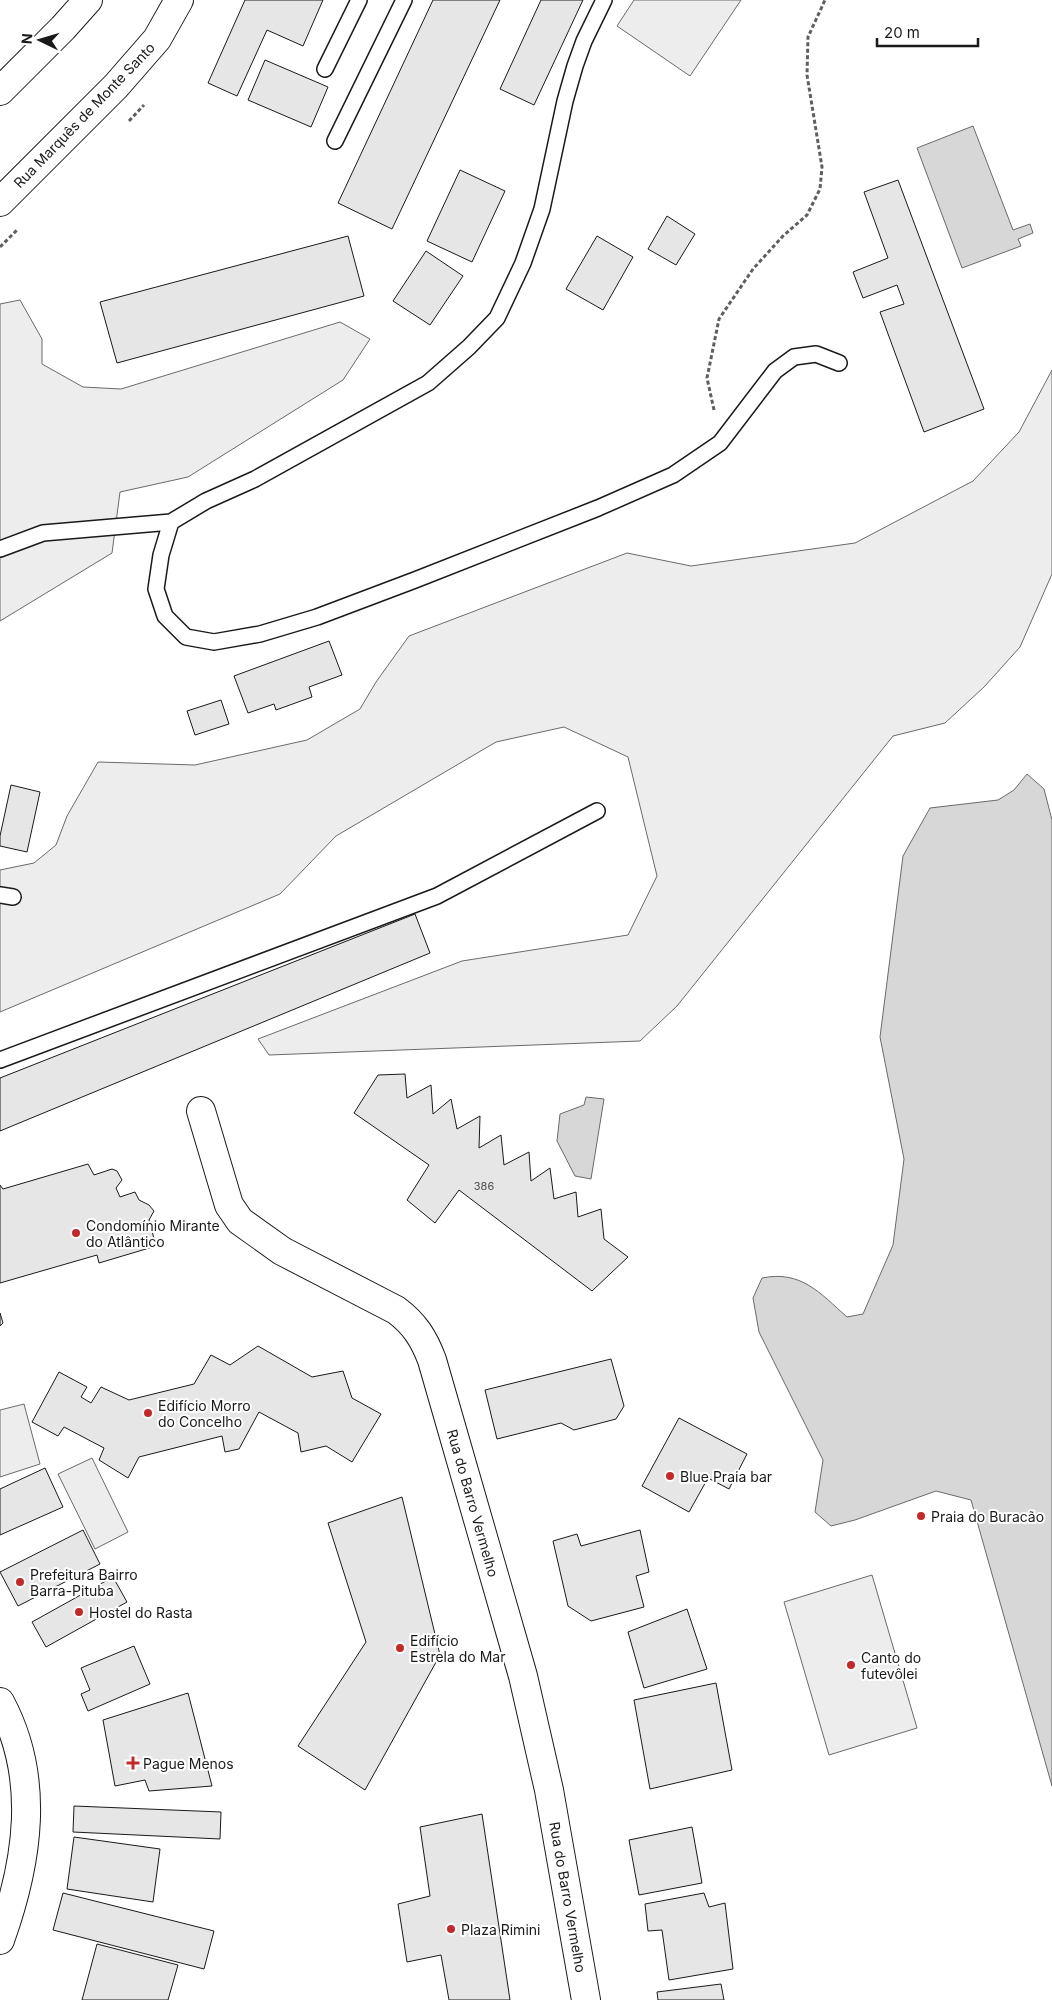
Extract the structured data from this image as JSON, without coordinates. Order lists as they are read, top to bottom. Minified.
{"streets":{"street":["Rua Marquês de Monte Santo","Rua do Barro Vermelho"]},"places":{"other":["Condomínio Mirante do Atlântico","Edifício Morro do Concelho","Blue Praia bar","Praia do Buracão","Prefeitura Bairro Barra-Pituba","Hostel do Rasta","Edifício Estrela do Mar","Canto do futevôlei","Plaza Rimini"],"health":["Pague Menos"]},"house_numbers":["386"],"scale_bar":"20 m","north":"left"}
